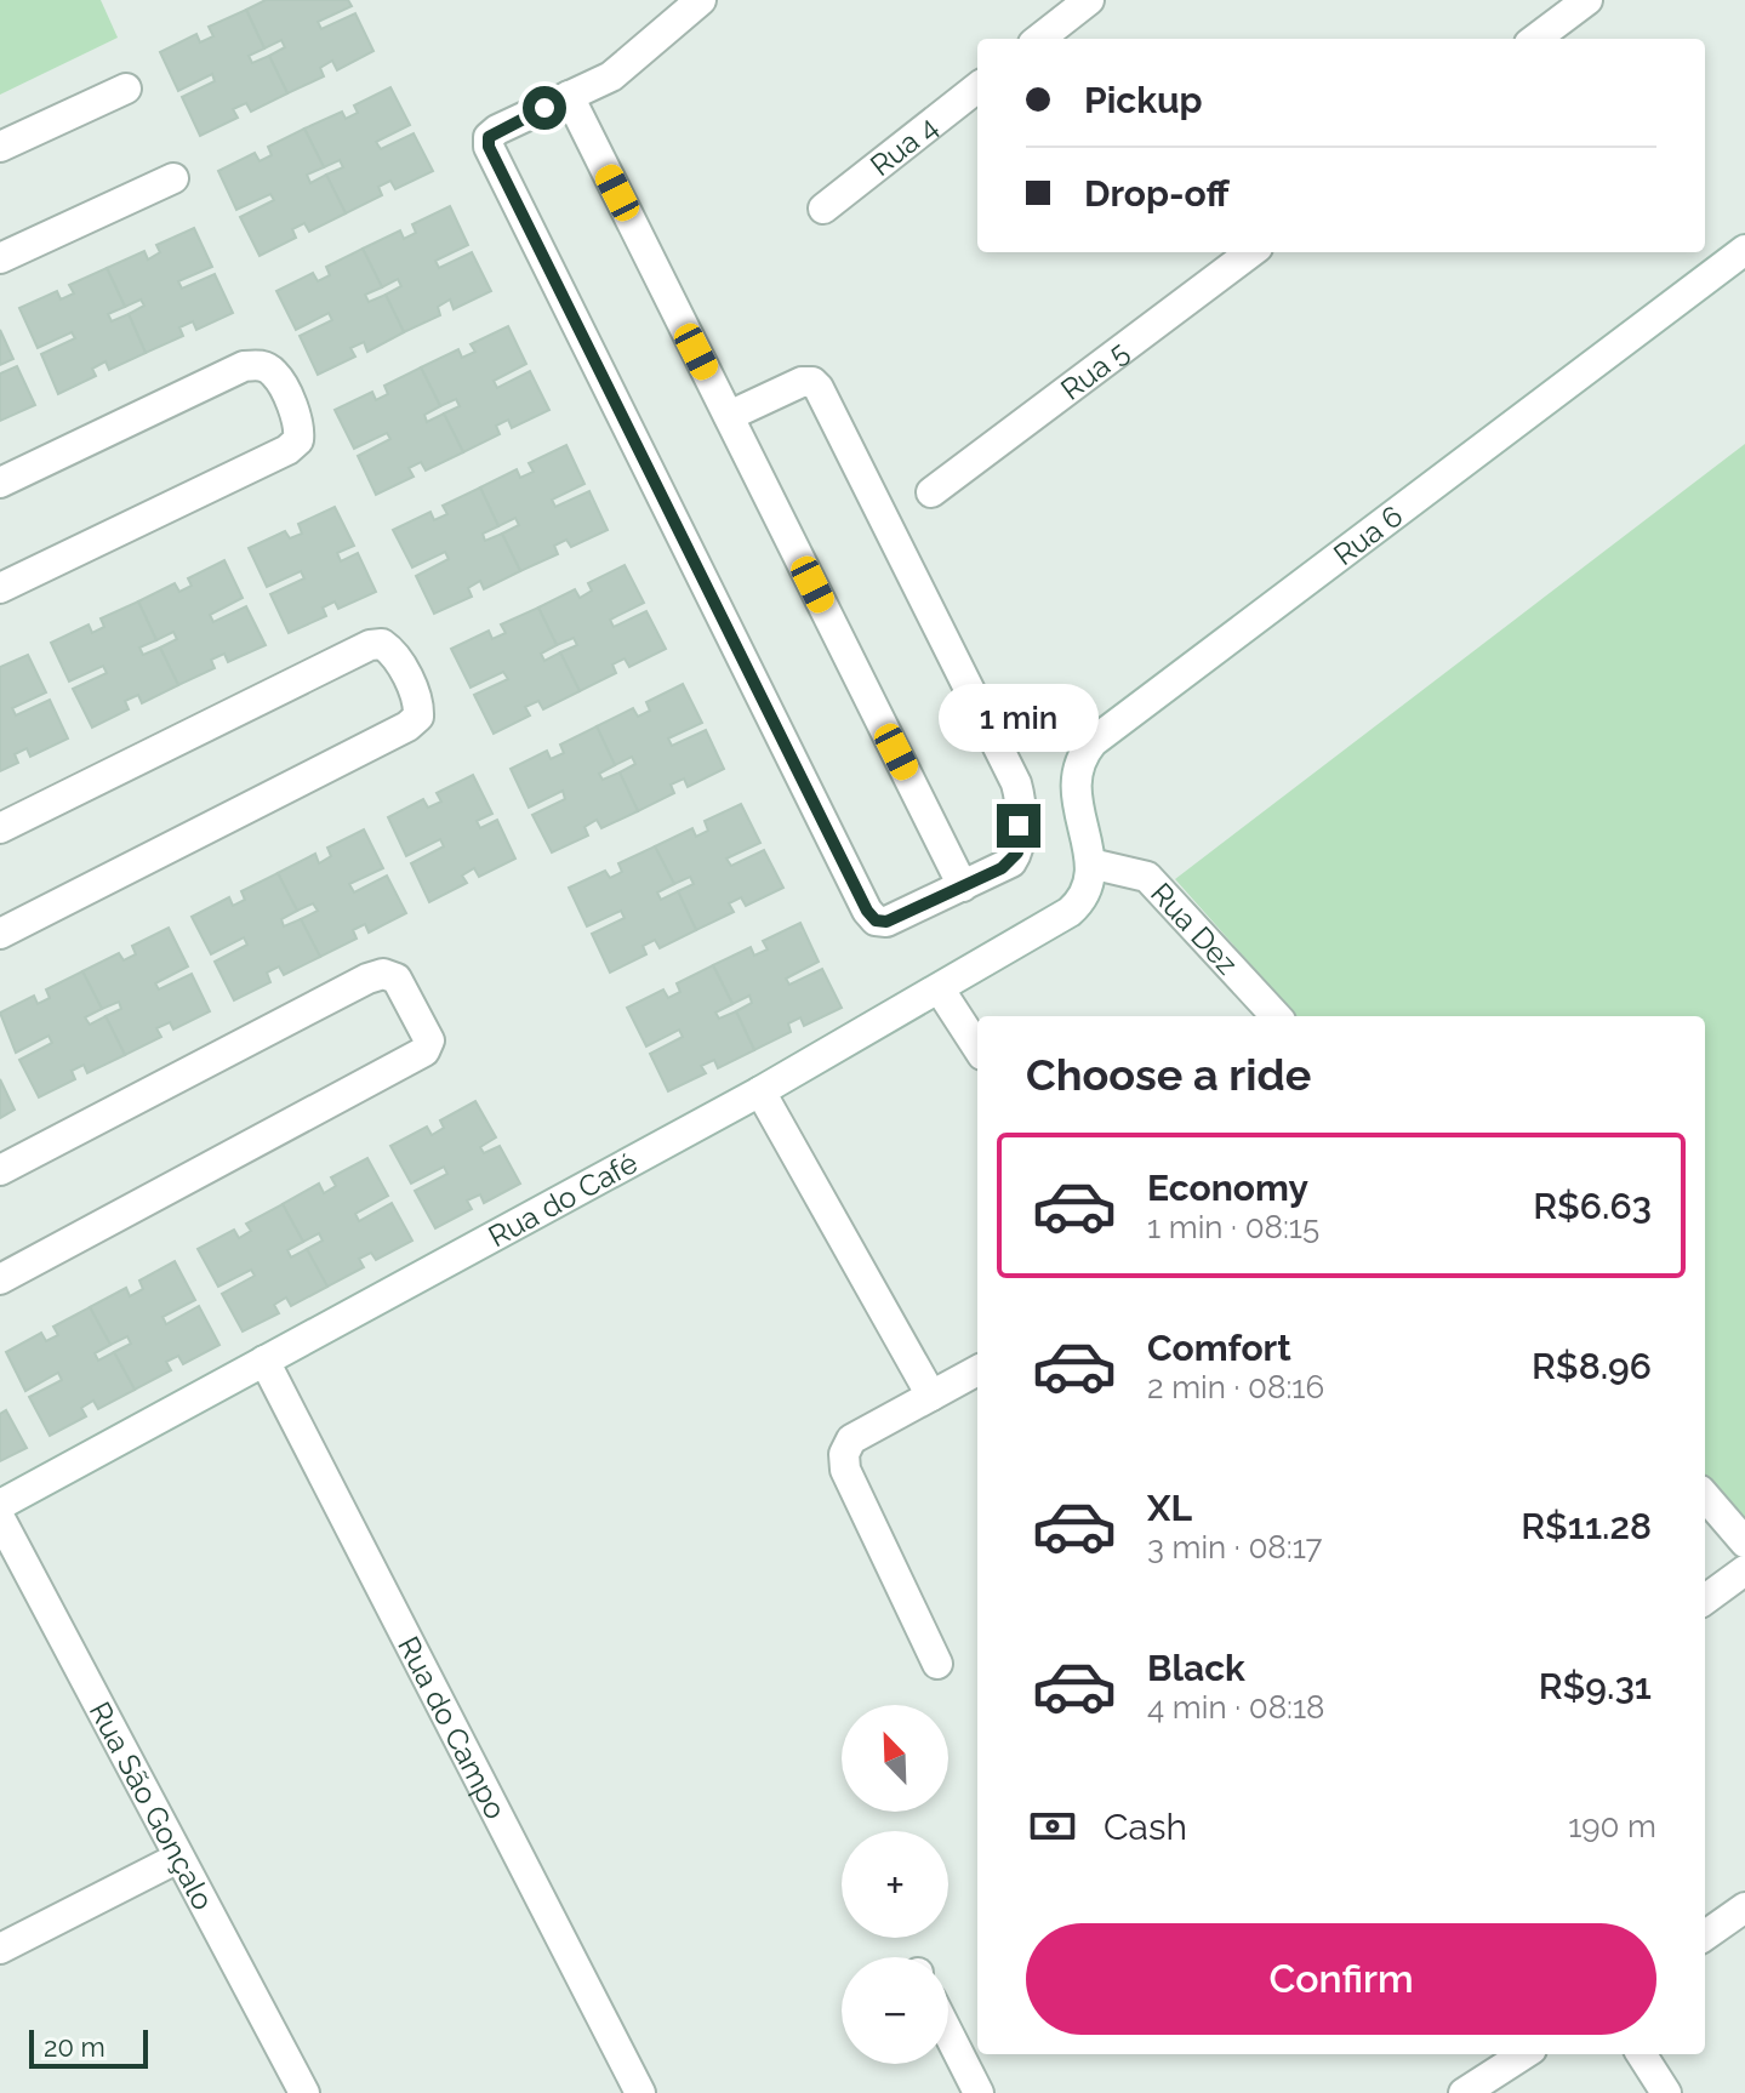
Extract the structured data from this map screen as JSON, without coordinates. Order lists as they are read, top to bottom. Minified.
{"streets":{"street":["Rua 4","Rua 5","Rua 6","Rua Dez","Rua do Café","Rua do Campo","Rua São Gonçalo"]},"crossings":[["Rua 6","Rua Dez"],["Rua 6","Rua do Café"],["Rua Dez","Rua do Café"],["Rua do Café","Rua do Campo"]],"scale_bar":"20 m","north":"top left","page":{"banner":["Pickup","Drop-off"],"bubble":"1 min","heading":"Choose a ride","list":[{"name":"Economy","note":"1 min · 08:15","value":"R$6.63"},{"name":"Comfort","note":"2 min · 08:16","value":"R$8.96"},{"name":"XL","note":"3 min · 08:17","value":"R$11.28"},{"name":"Black","note":"4 min · 08:18","value":"R$9.31"}],"map_buttons":["+","−"],"pay":["Cash","190 m"],"buttons":"Confirm","scale":"20 m"}}
